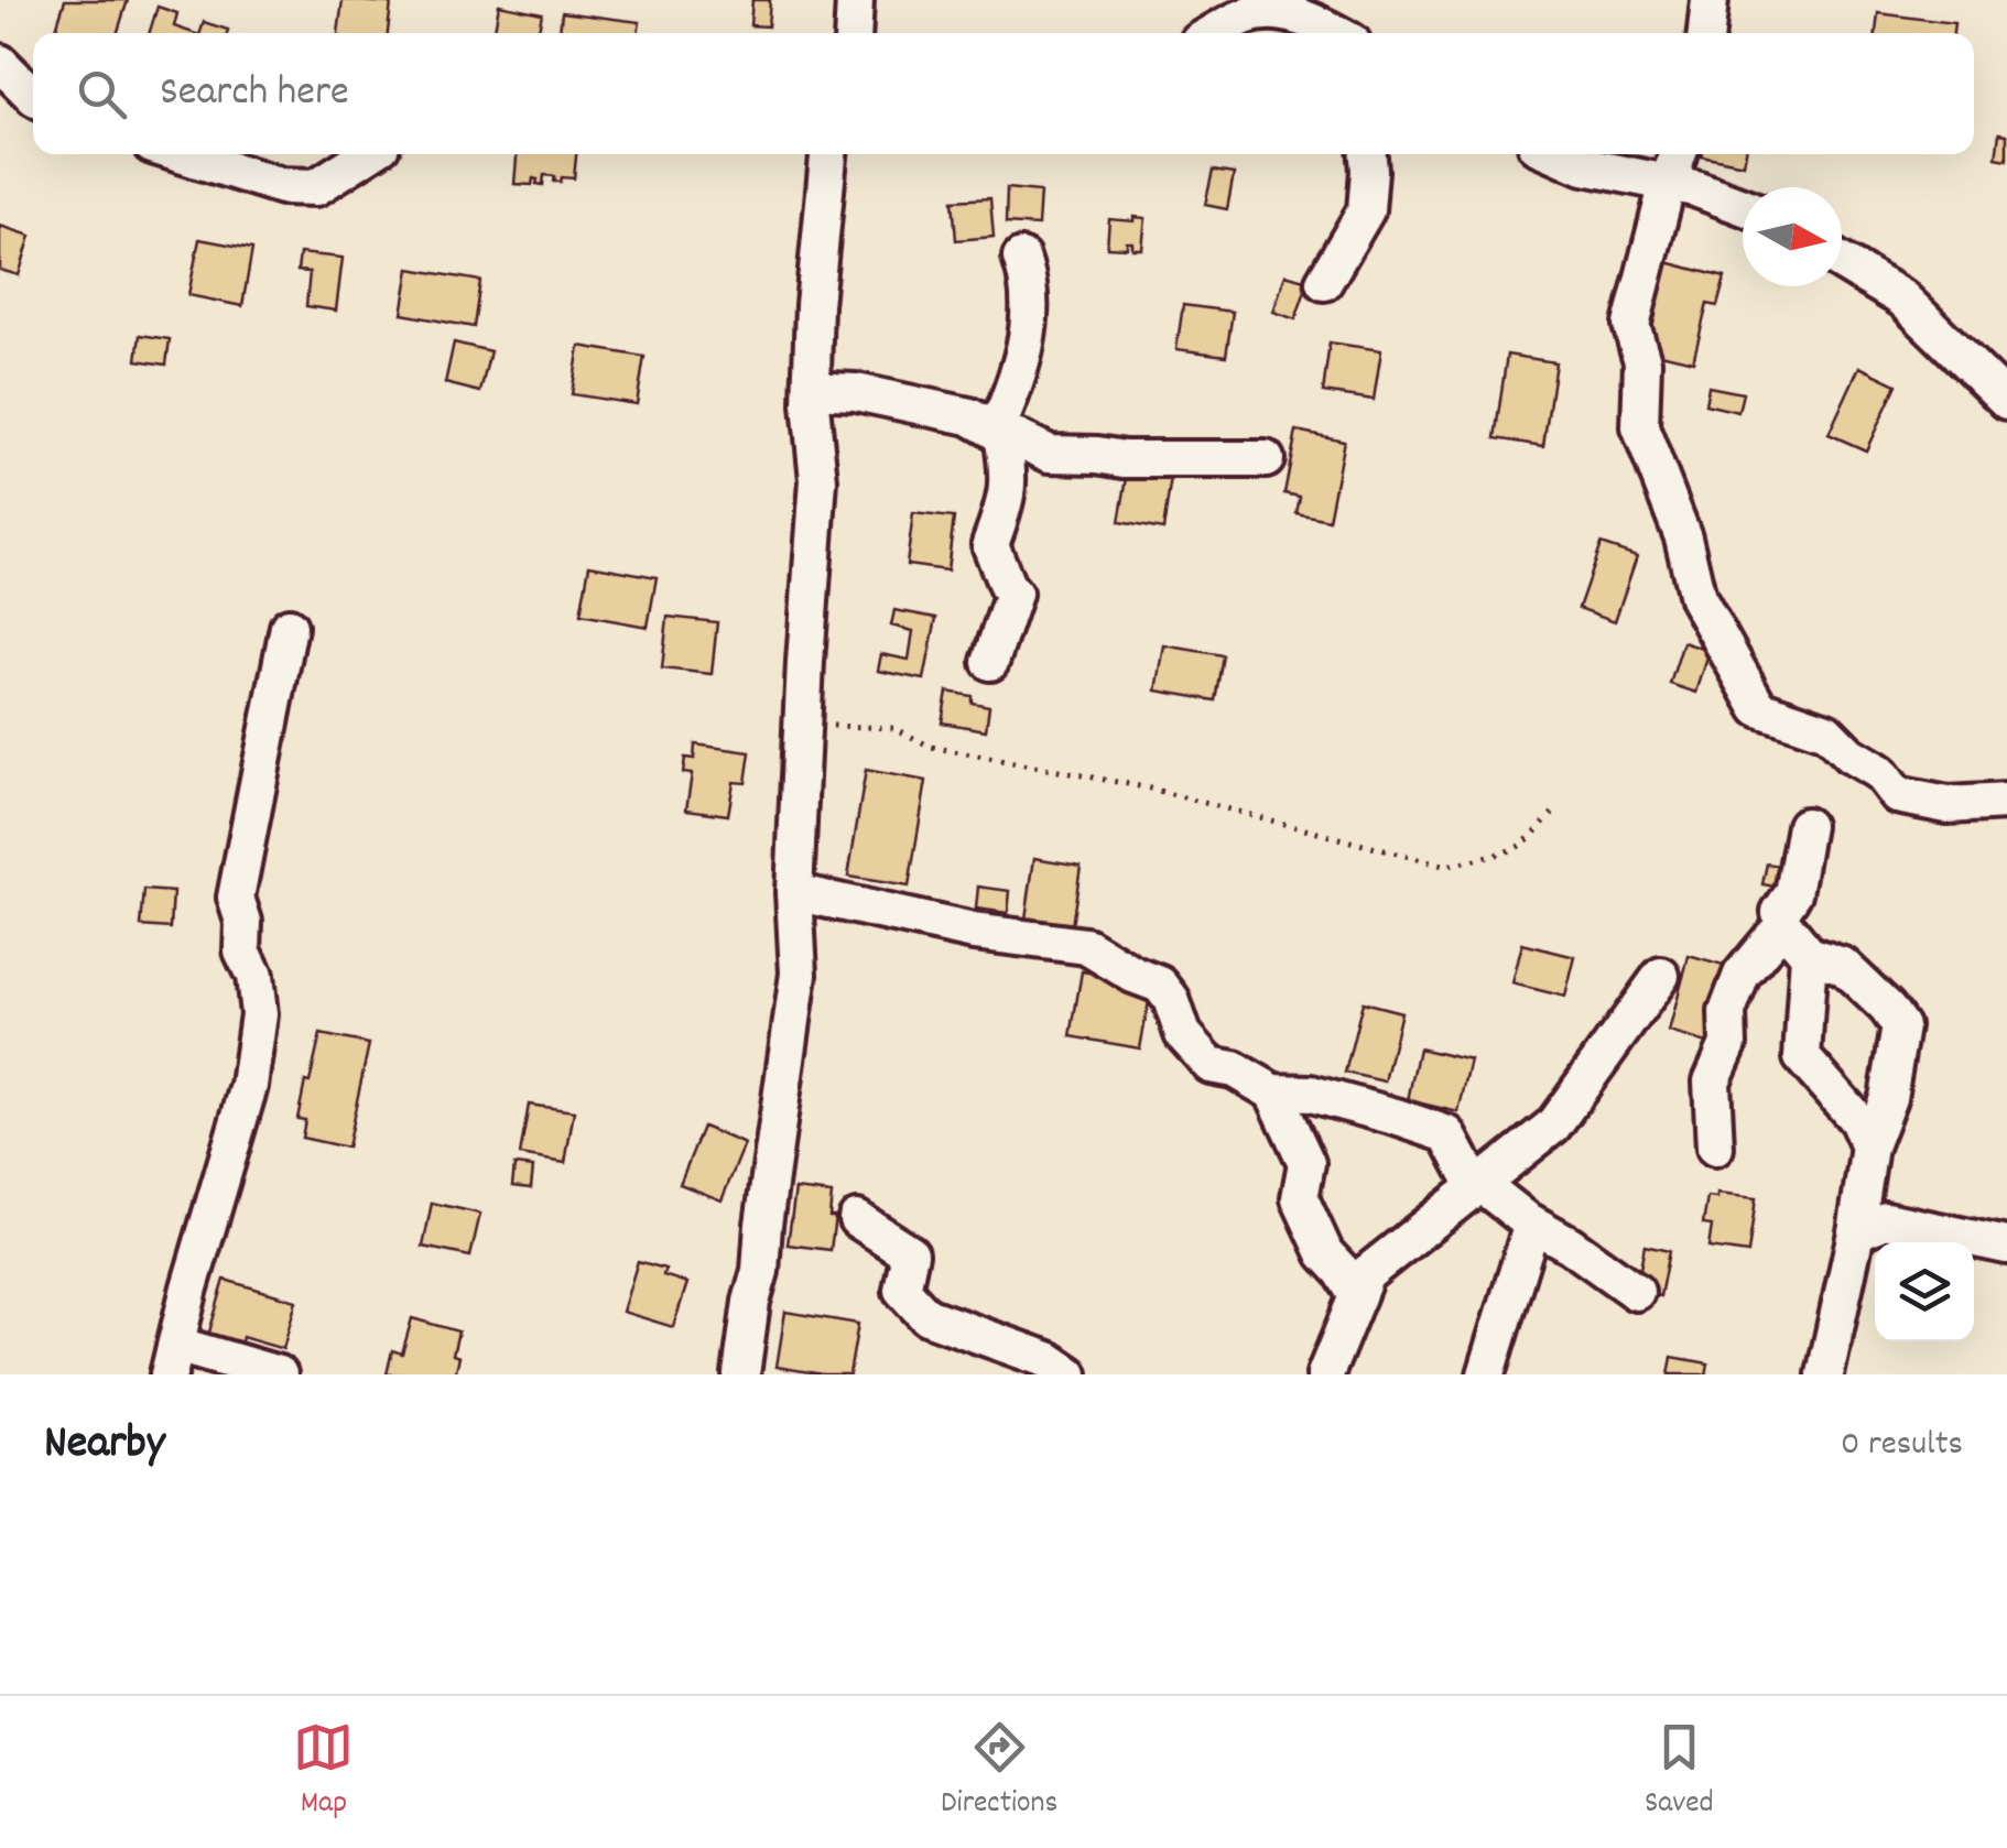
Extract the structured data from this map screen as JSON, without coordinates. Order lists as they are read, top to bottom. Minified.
{"north":"right","page":{"search":"Search here","heading":["Nearby","0 results"],"nav":["Map","Directions","Saved"]}}
